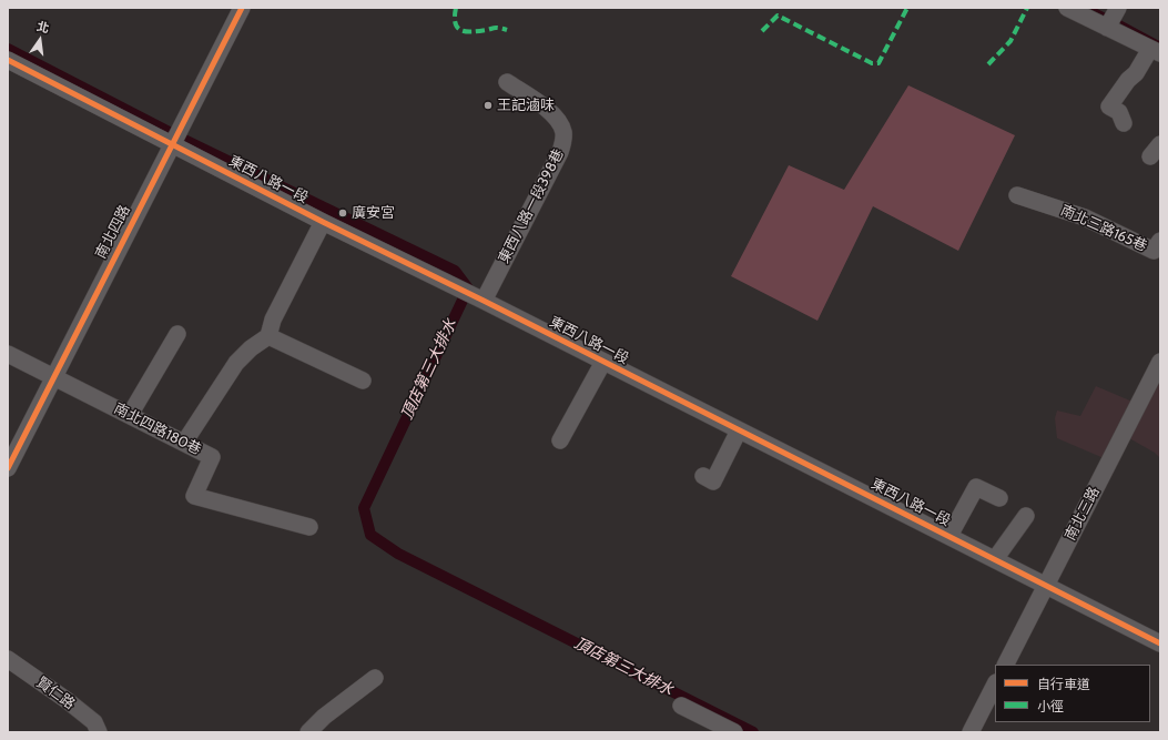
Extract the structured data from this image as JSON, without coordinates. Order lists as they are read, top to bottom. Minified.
{"streets":{"street":["東西八路一段","東西八路一段398巷","南北三路165巷","南北四路","南北四路180巷","南北三路","賢仁路"]},"crossings":[["東西八路一段","東西八路一段398巷"],["東西八路一段","南北四路"],["東西八路一段","南北三路"],["南北四路","南北四路180巷"]],"water":["頂店第三大排水"],"places":["王記滷味","廣安宮"],"legend":["自行車道","小徑"],"north":"top"}
